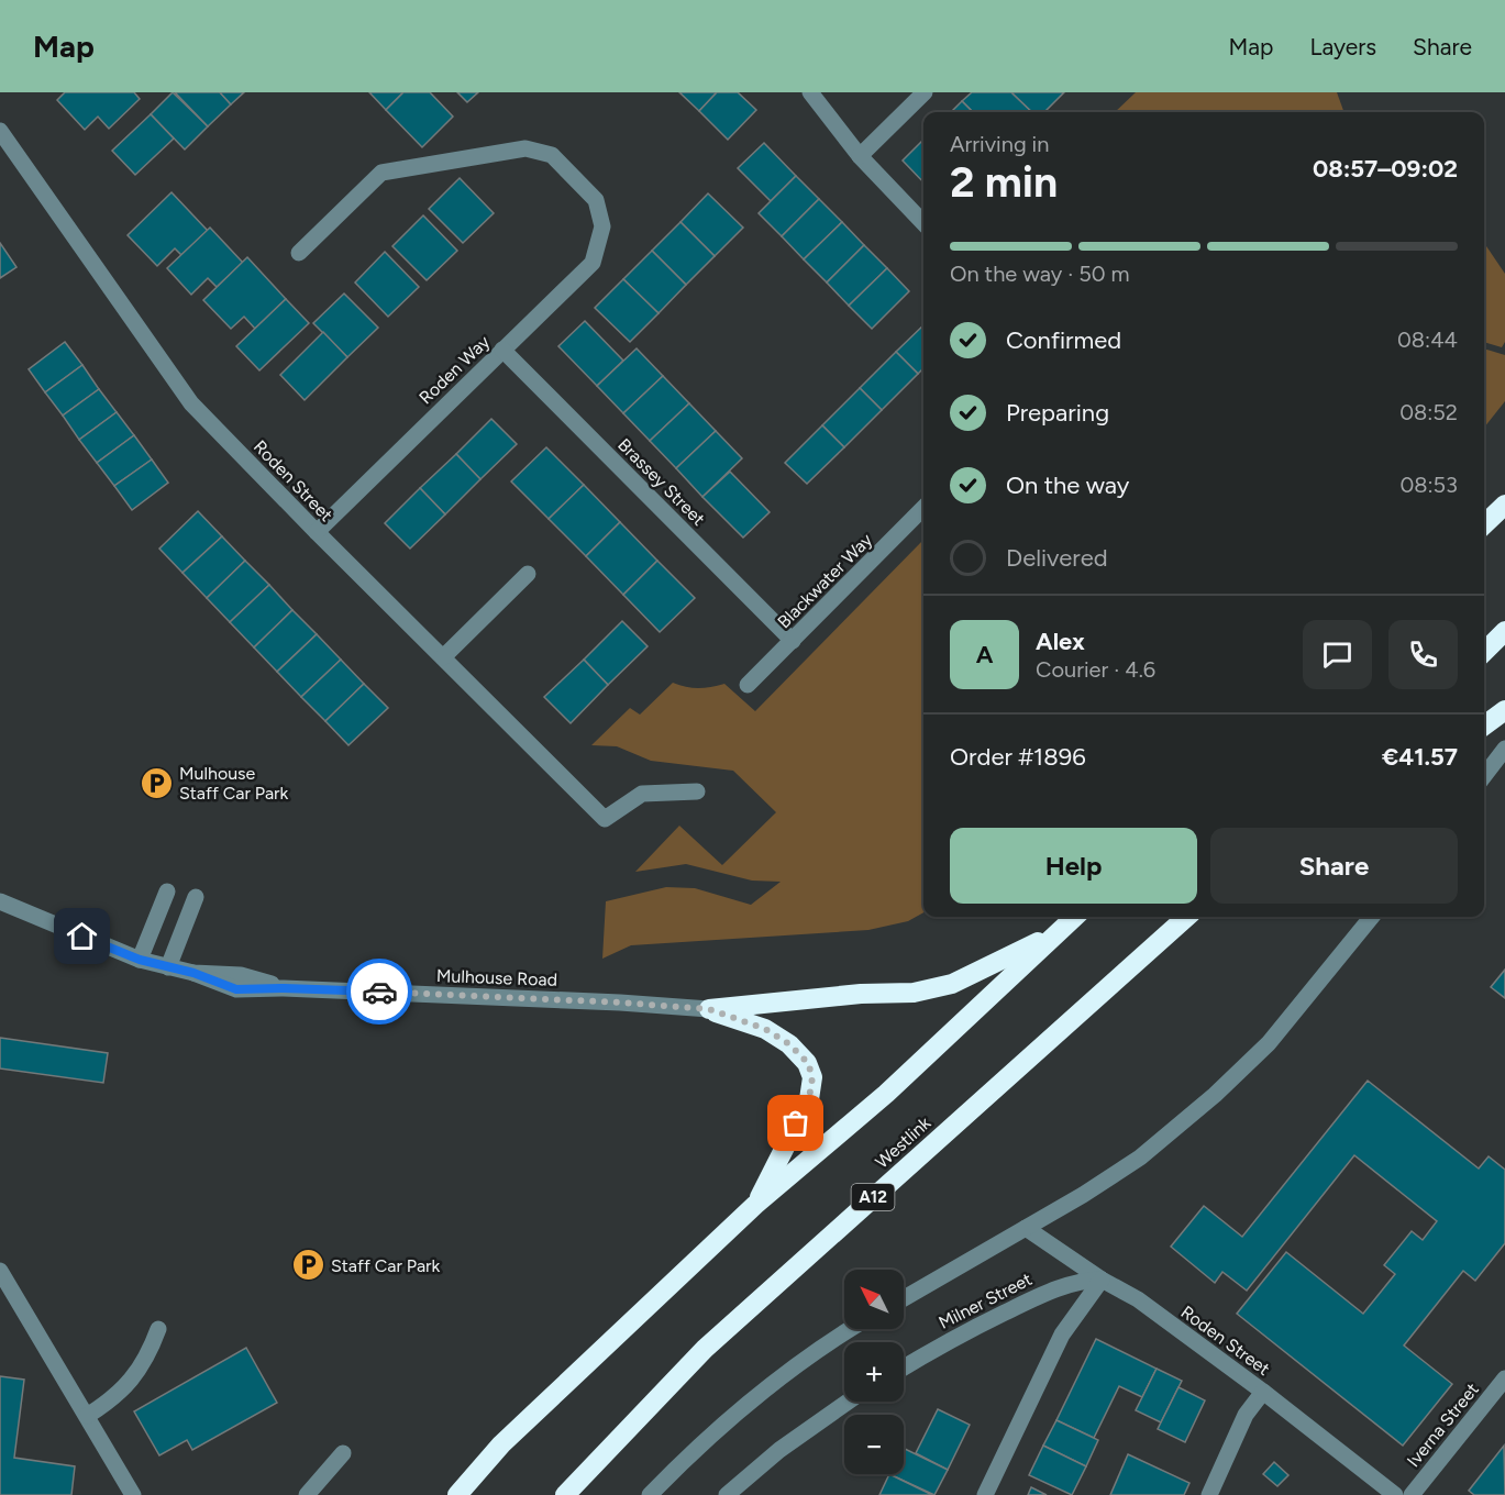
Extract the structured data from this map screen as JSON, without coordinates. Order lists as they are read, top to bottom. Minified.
{"streets":{"highway":["Westlink","A12"],"street":["Roden Way","Roden Street","Brassey Street","Blackwater Way","Mulhouse Road","Milner Street","Iverna Street"]},"crossings":[["Roden Way","Roden Street"],["Roden Way","Brassey Street"],["Roden Street","Milner Street"],["Brassey Street","Blackwater Way"]],"places":{"parking":["Mulhouse Staff Car Park","Staff Car Park"]},"north":"top left","page":{"header":"Map","nav":["Map","Layers","Share"],"heading":["2 min","Arriving in","08:57–09:02"],"panel":["Alex","Courier · 4.6","Order #1896","€41.57"],"bar":"On the way · 50 m","list":[["Confirmed","08:44"],["Preparing","08:52"],["On the way","08:53"],"Delivered"],"round":"A","buttons":["Help","Share"],"map_buttons":["+","−"]}}
